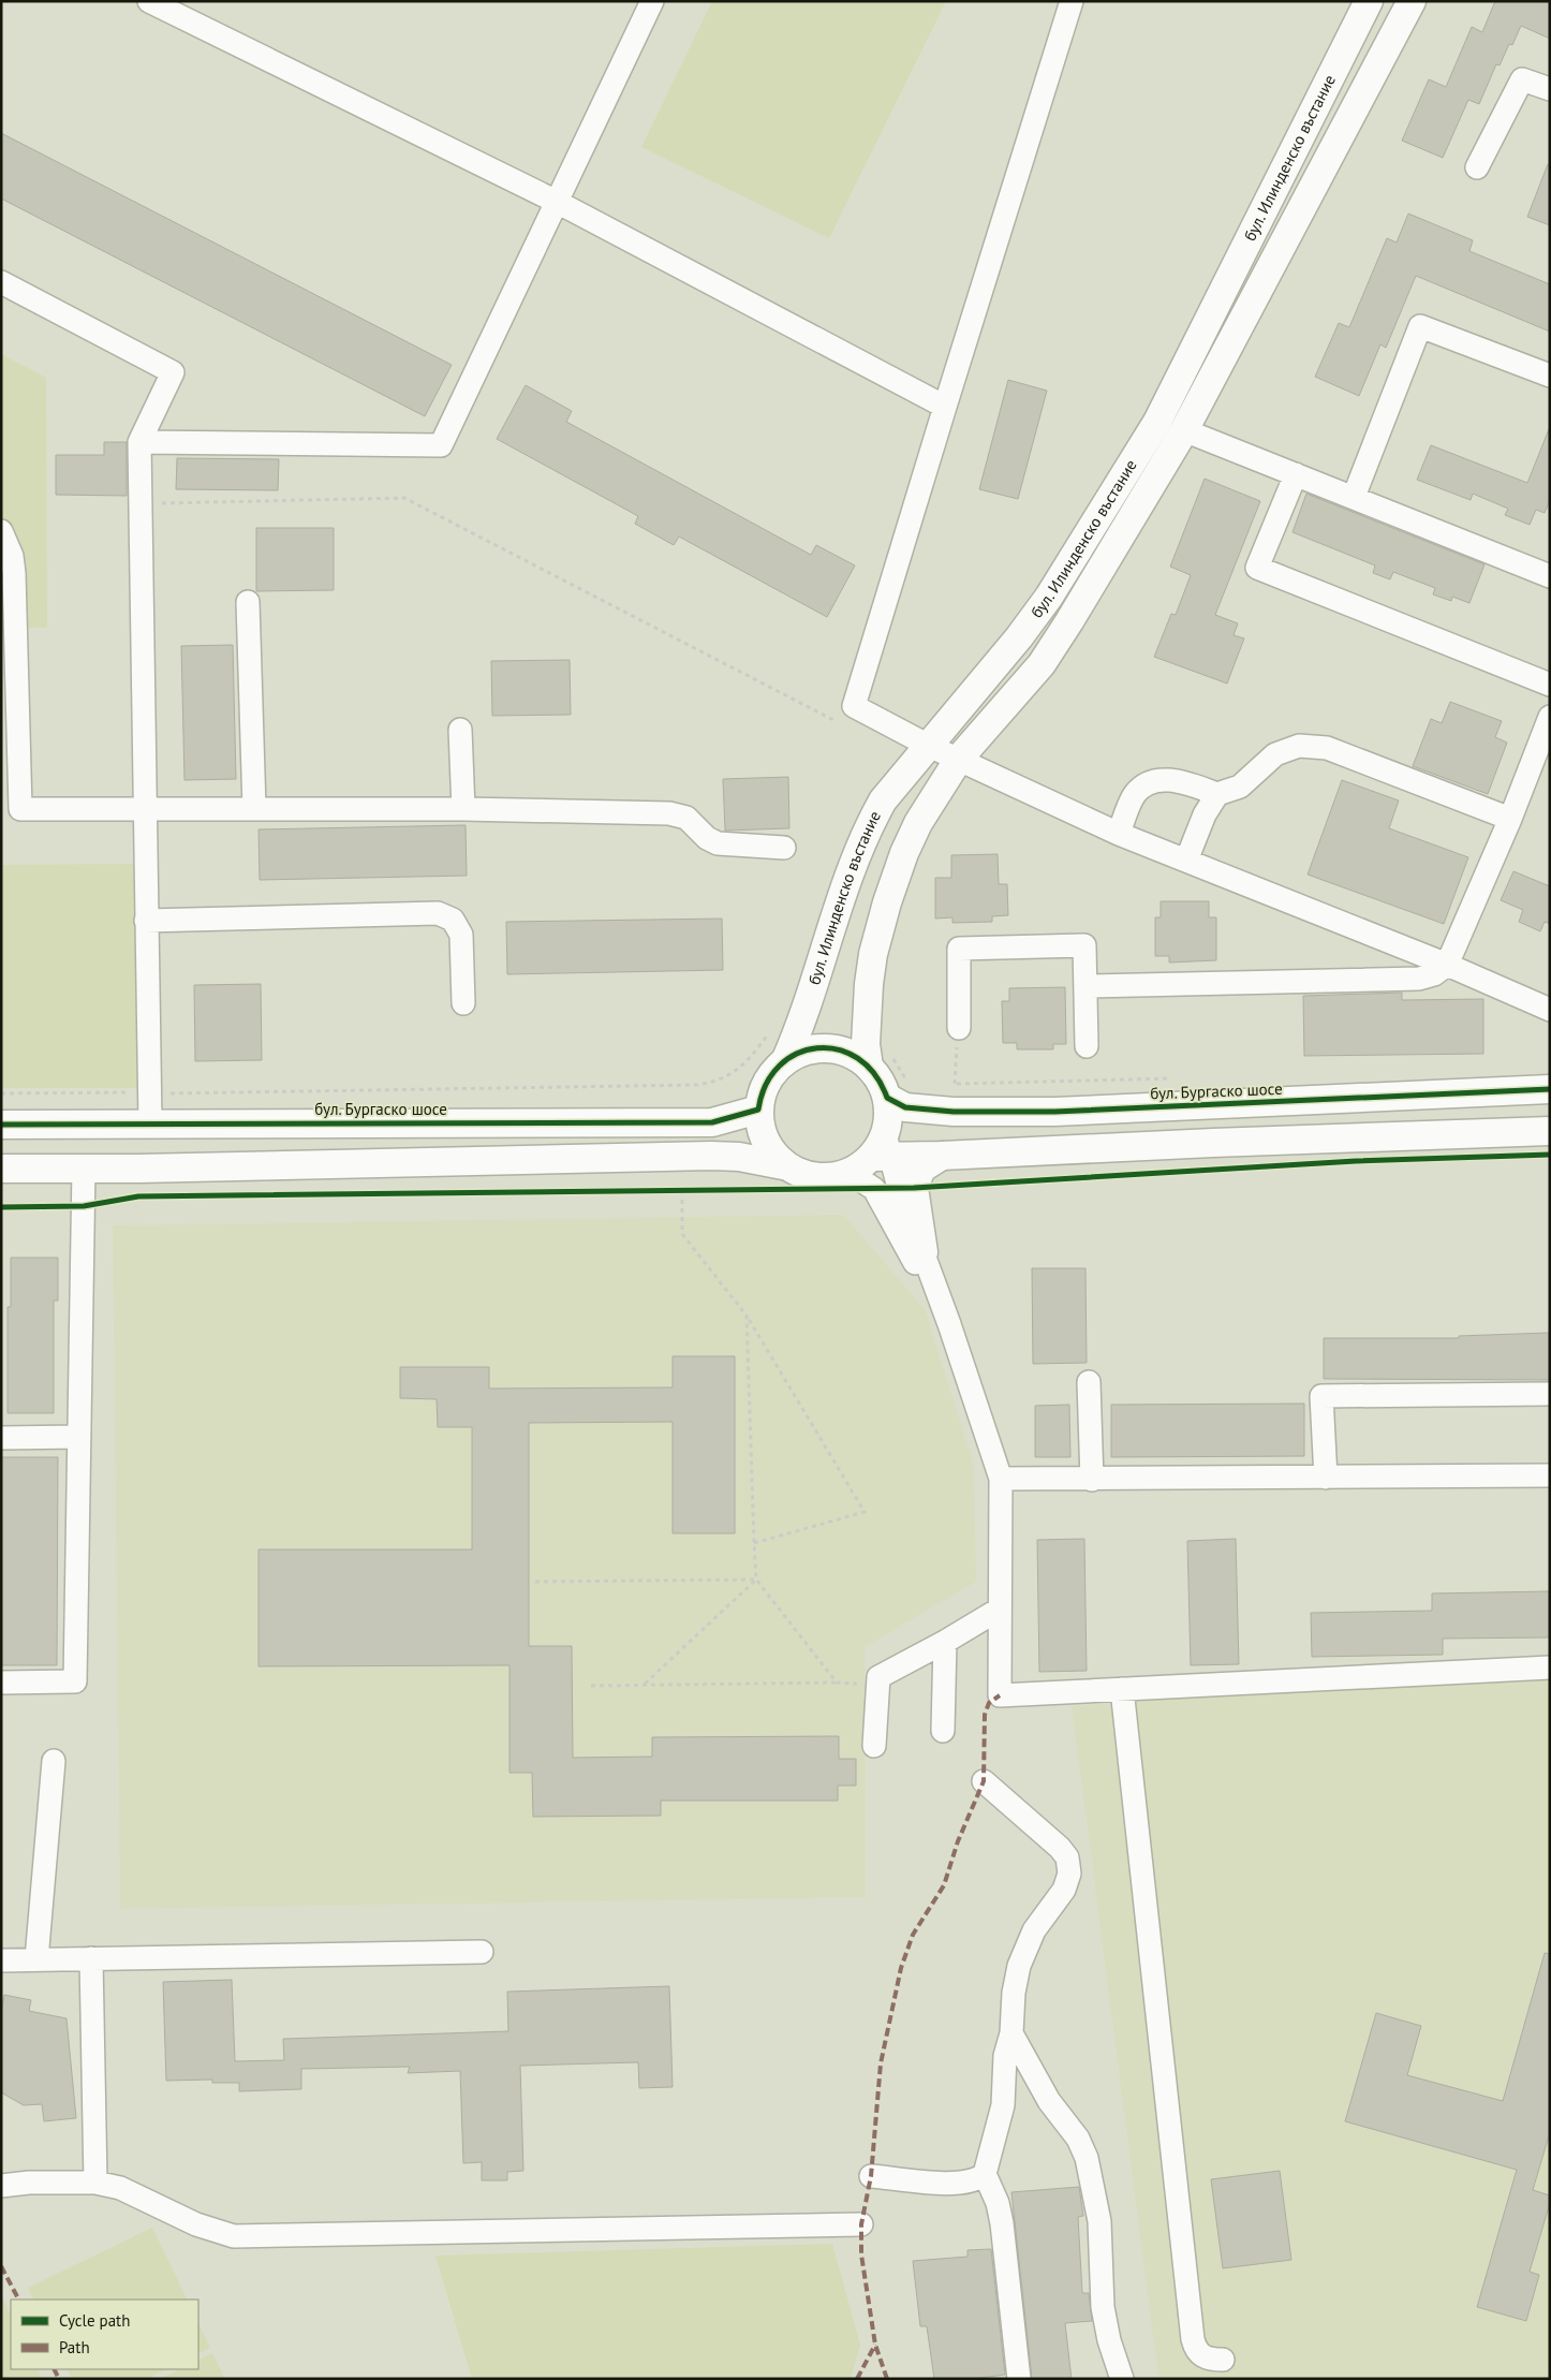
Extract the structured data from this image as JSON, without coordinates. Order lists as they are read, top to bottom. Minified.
{"streets":{"main road":["бул. Илинденско въстание","бул. Бургаско шосе"]},"crossings":[["бул. Илинденско въстание","бул. Бургаско шосе"]],"legend":["Cycle path","Path"]}
